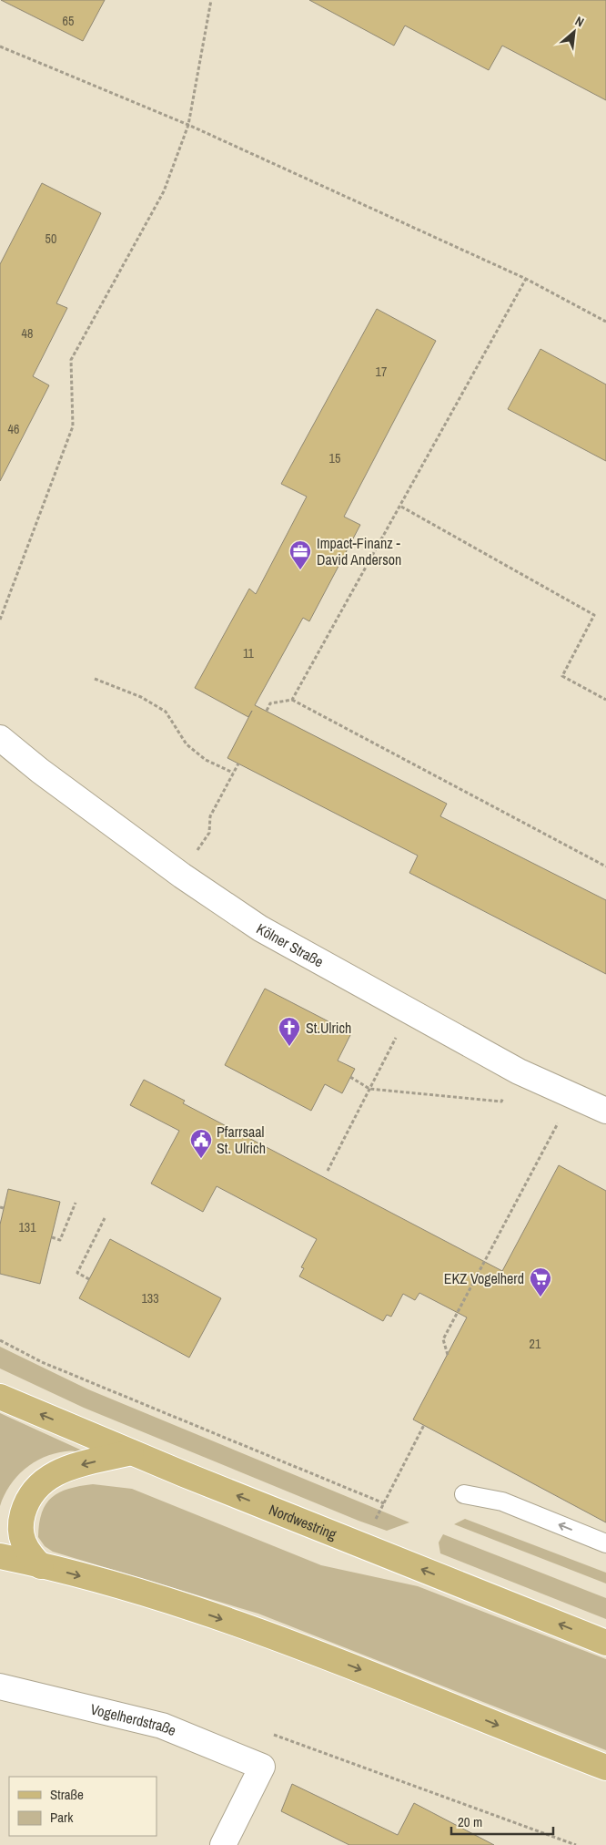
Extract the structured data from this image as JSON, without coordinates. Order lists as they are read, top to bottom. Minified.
{"streets":{"main road":["Nordwestring"],"street":["Kölner Straße","Vogelherdstraße"]},"places":{"office":["Impact-Finanz - David Anderson"],"church":["St.Ulrich"],"public building":["Pfarrsaal St. Ulrich"],"supermarket":["EKZ Vogelherd"]},"house_numbers":["65","50","48","17","46","15","11","131","133","21"],"legend":["Straße","Park"],"scale_bar":"20 m","north":"top right"}
